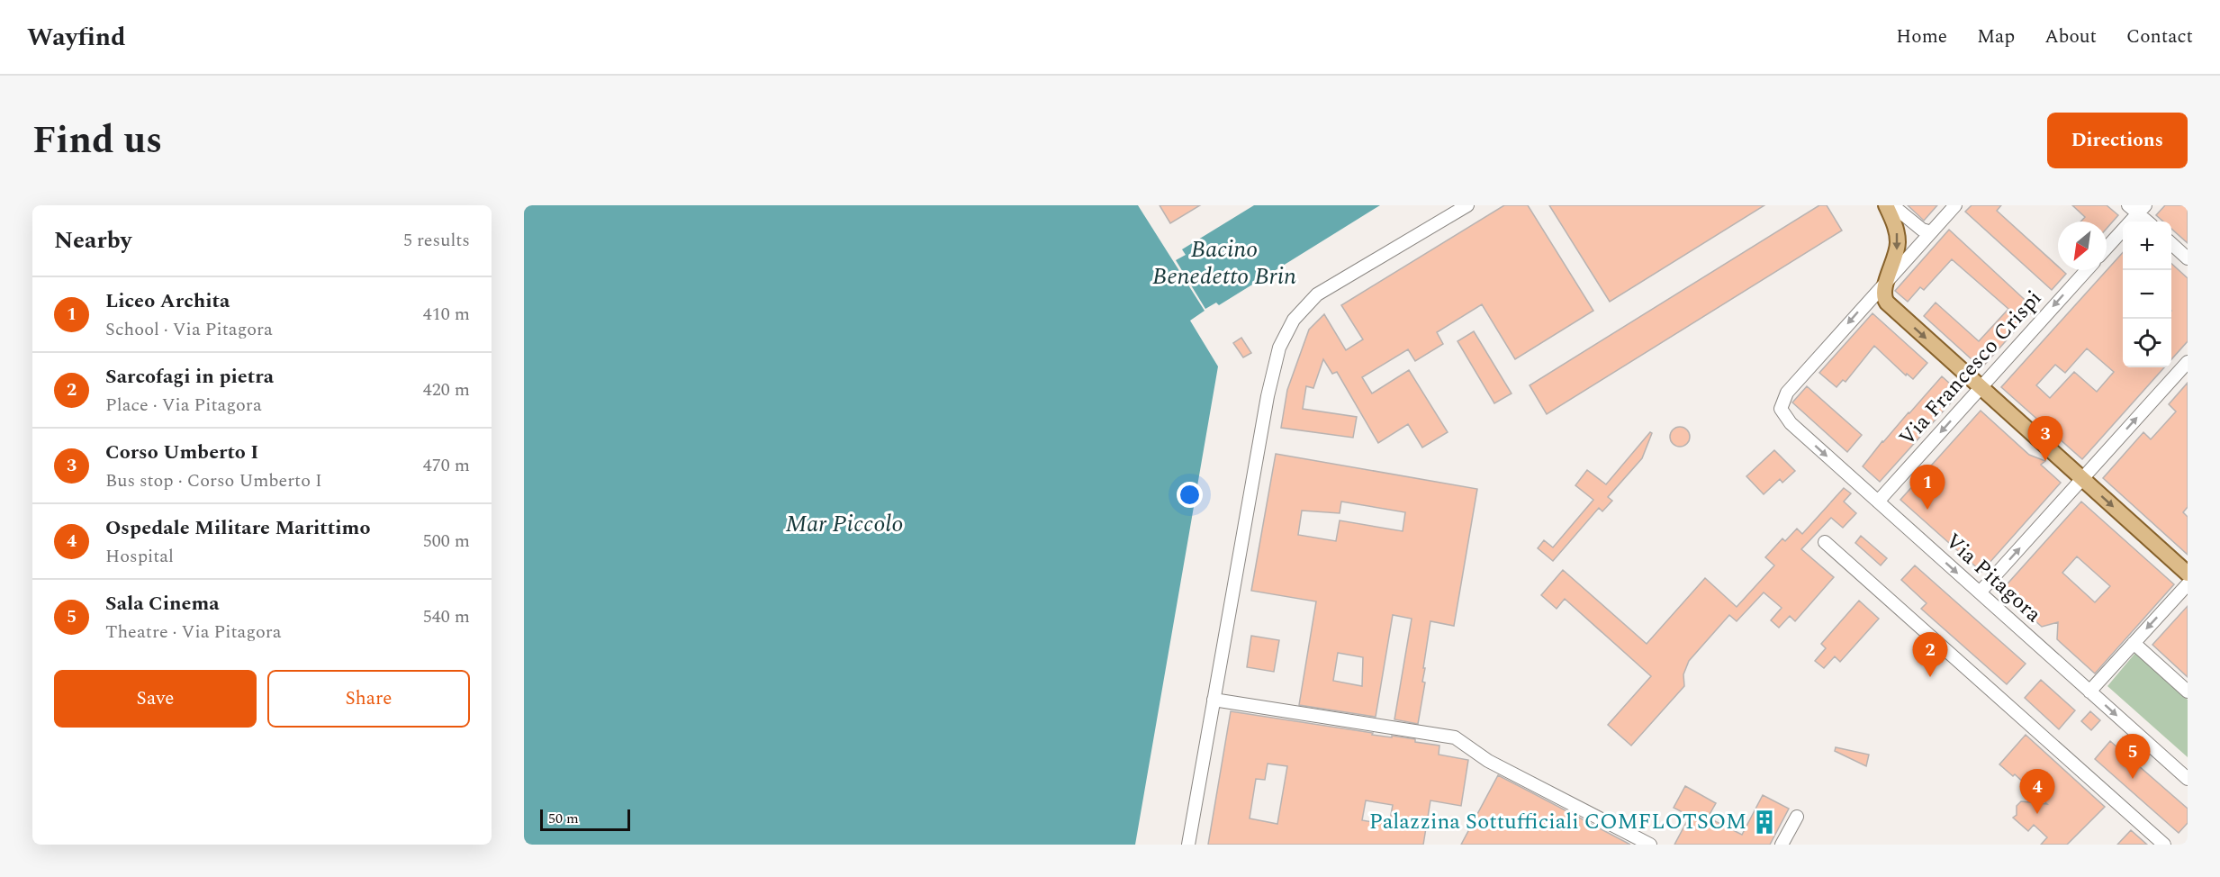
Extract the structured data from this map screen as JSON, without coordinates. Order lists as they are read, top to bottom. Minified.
{"streets":{"street":["Via Francesco Crispi","Via Pitagora"]},"crossings":[["Via Francesco Crispi","Via Pitagora"]],"one_way":["Via Francesco Crispi"],"water":["Bacino Benedetto Brin","Mar Piccolo"],"places":{"building":["Palazzina Sottufficiali COMFLOTSOM"]},"scale_bar":"50 m","north":"bottom left","page":{"header":"Wayfind","nav":["Home","Map","About","Contact"],"title":"Find us","buttons":["Directions",["Save","Share"]],"heading":["Nearby","5 results"],"map_buttons":["+","−"],"list":[{"mark":"1","name":"Liceo Archita","note":"School · Via Pitagora","value":"410 m"},{"mark":"2","name":"Sarcofagi in pietra","note":"Place · Via Pitagora","value":"420 m"},{"mark":"3","name":"Corso Umberto I","note":"Bus stop · Corso Umberto I","value":"470 m"},{"mark":"4","name":"Ospedale Militare Marittimo","note":"Hospital","value":"500 m"},{"mark":"5","name":"Sala Cinema","note":"Theatre · Via Pitagora","value":"540 m"}],"pins":["3","1","2","5","4"],"scale":"50 m"}}
